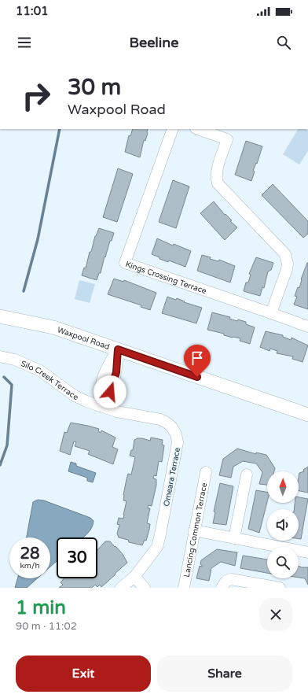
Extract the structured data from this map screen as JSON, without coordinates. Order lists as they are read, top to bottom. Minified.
{"streets":{"street":["Kings Crossing Terrace","Waxpool Road","Silo Creek Terrace","Omeara Terrace","Lancing Common Terrace"]},"crossings":[["Silo Creek Terrace","Omeara Terrace"]],"north":"top","page":{"status":"11:01","header":"Beeline","turn":["30 m","Waxpool Road"],"speed":"28 km/h","limit":"30","heading":["1 min","90 m · 11:02"],"buttons":["Exit","Share"]}}
